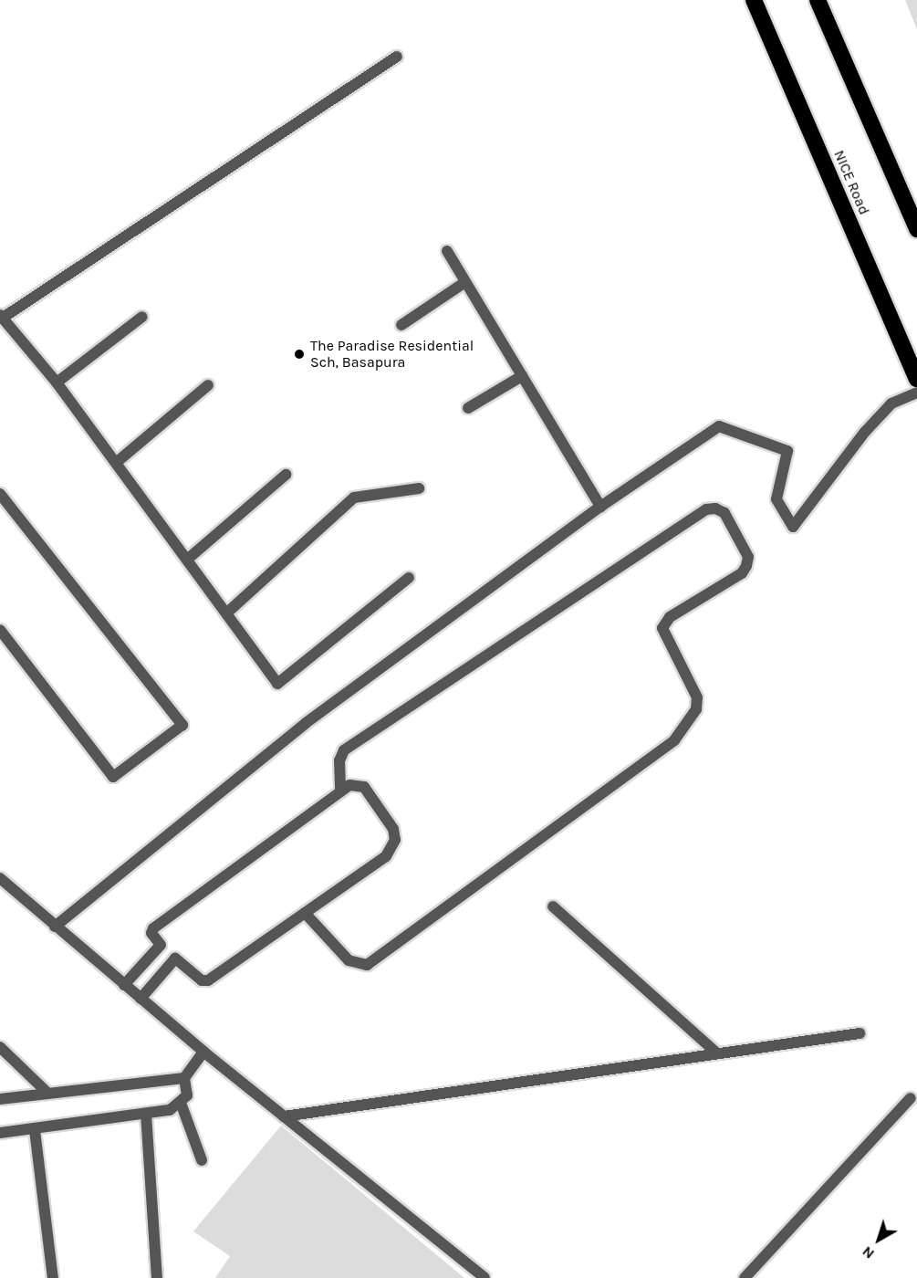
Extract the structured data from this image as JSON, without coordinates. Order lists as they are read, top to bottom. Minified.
{"streets":{"highway":["NICE Road"]},"places":["The Paradise Residential Sch, Basapura"],"north":"bottom left"}
